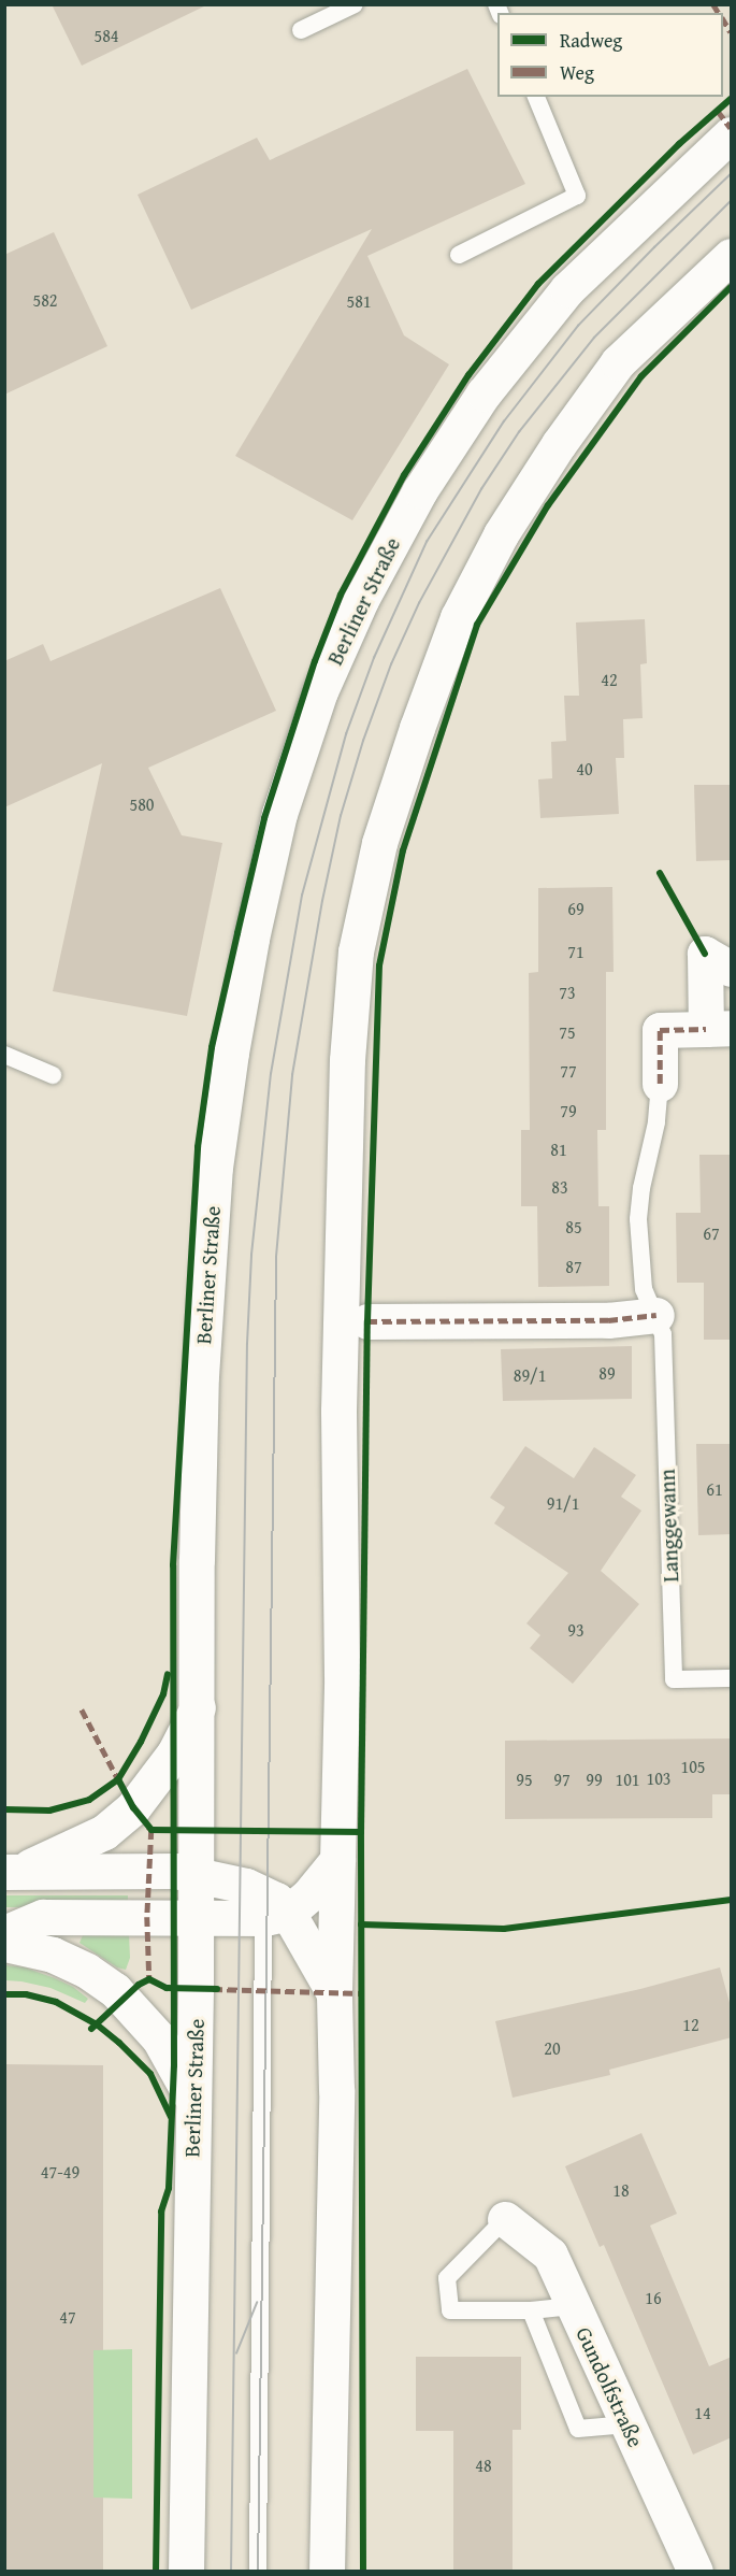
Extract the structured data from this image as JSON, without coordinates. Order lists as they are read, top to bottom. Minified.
{"streets":{"main road":["Berliner Straße","Langgewann","Gundolfstraße"]},"house_numbers":["584","582","581","42","40","580","69","71","73","75","77","79","81","83","85","67","87","89","89/1","61","91/1","93","105","103","95","97","99","101","12","20","47-49","18","16","47","14","48"],"legend":["Radweg","Weg"]}
